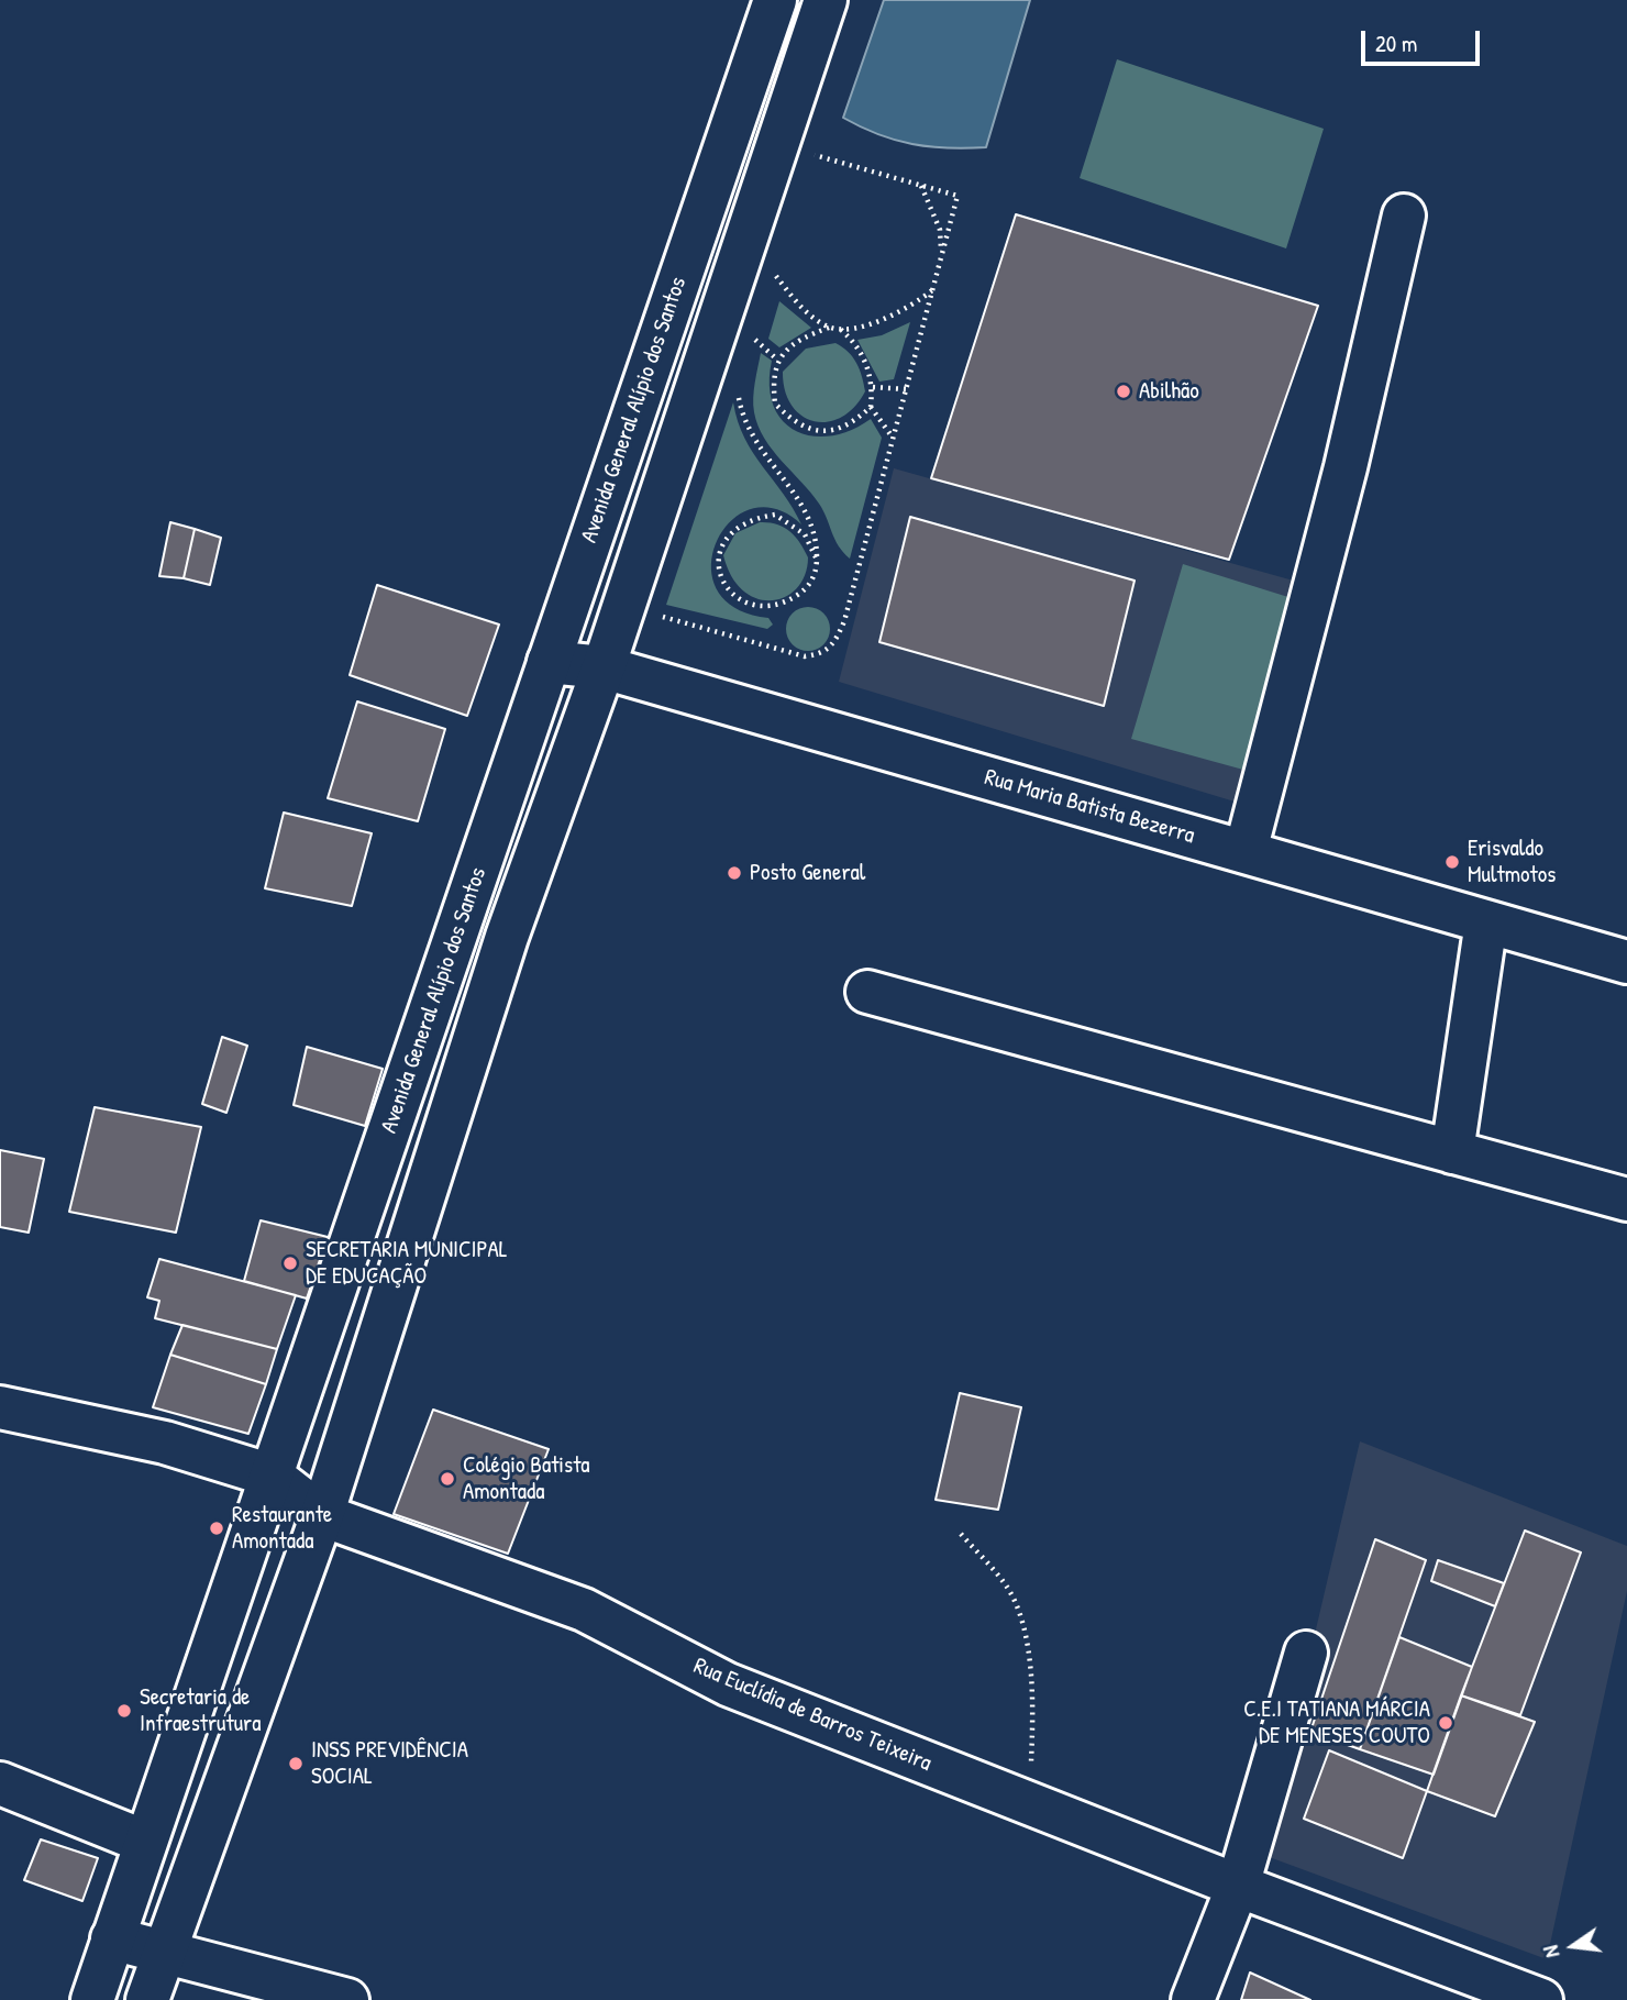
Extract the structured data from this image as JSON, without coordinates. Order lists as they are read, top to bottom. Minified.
{"streets":{"street":["Avenida General Alípio dos Santos","Rua Maria Batista Bezerra","Rua Euclídia de Barros Teixeira"]},"crossings":[["Avenida General Alípio dos Santos","Rua Maria Batista Bezerra"],["Avenida General Alípio dos Santos","Rua Euclídia de Barros Teixeira"]],"places":["Abilhão","Erisvaldo Multmotos","Posto General","SECRETARIA MUNICIPAL DE EDUCAÇÃO","Colégio Batista Amontada","Restaurante Amontada","Secretaria de Infraestrutura","C.E.I TATIANA MÁRCIA DE MENESES COUTO","INSS PREVIDÊNCIA SOCIAL"],"scale_bar":"20 m","north":"left"}
